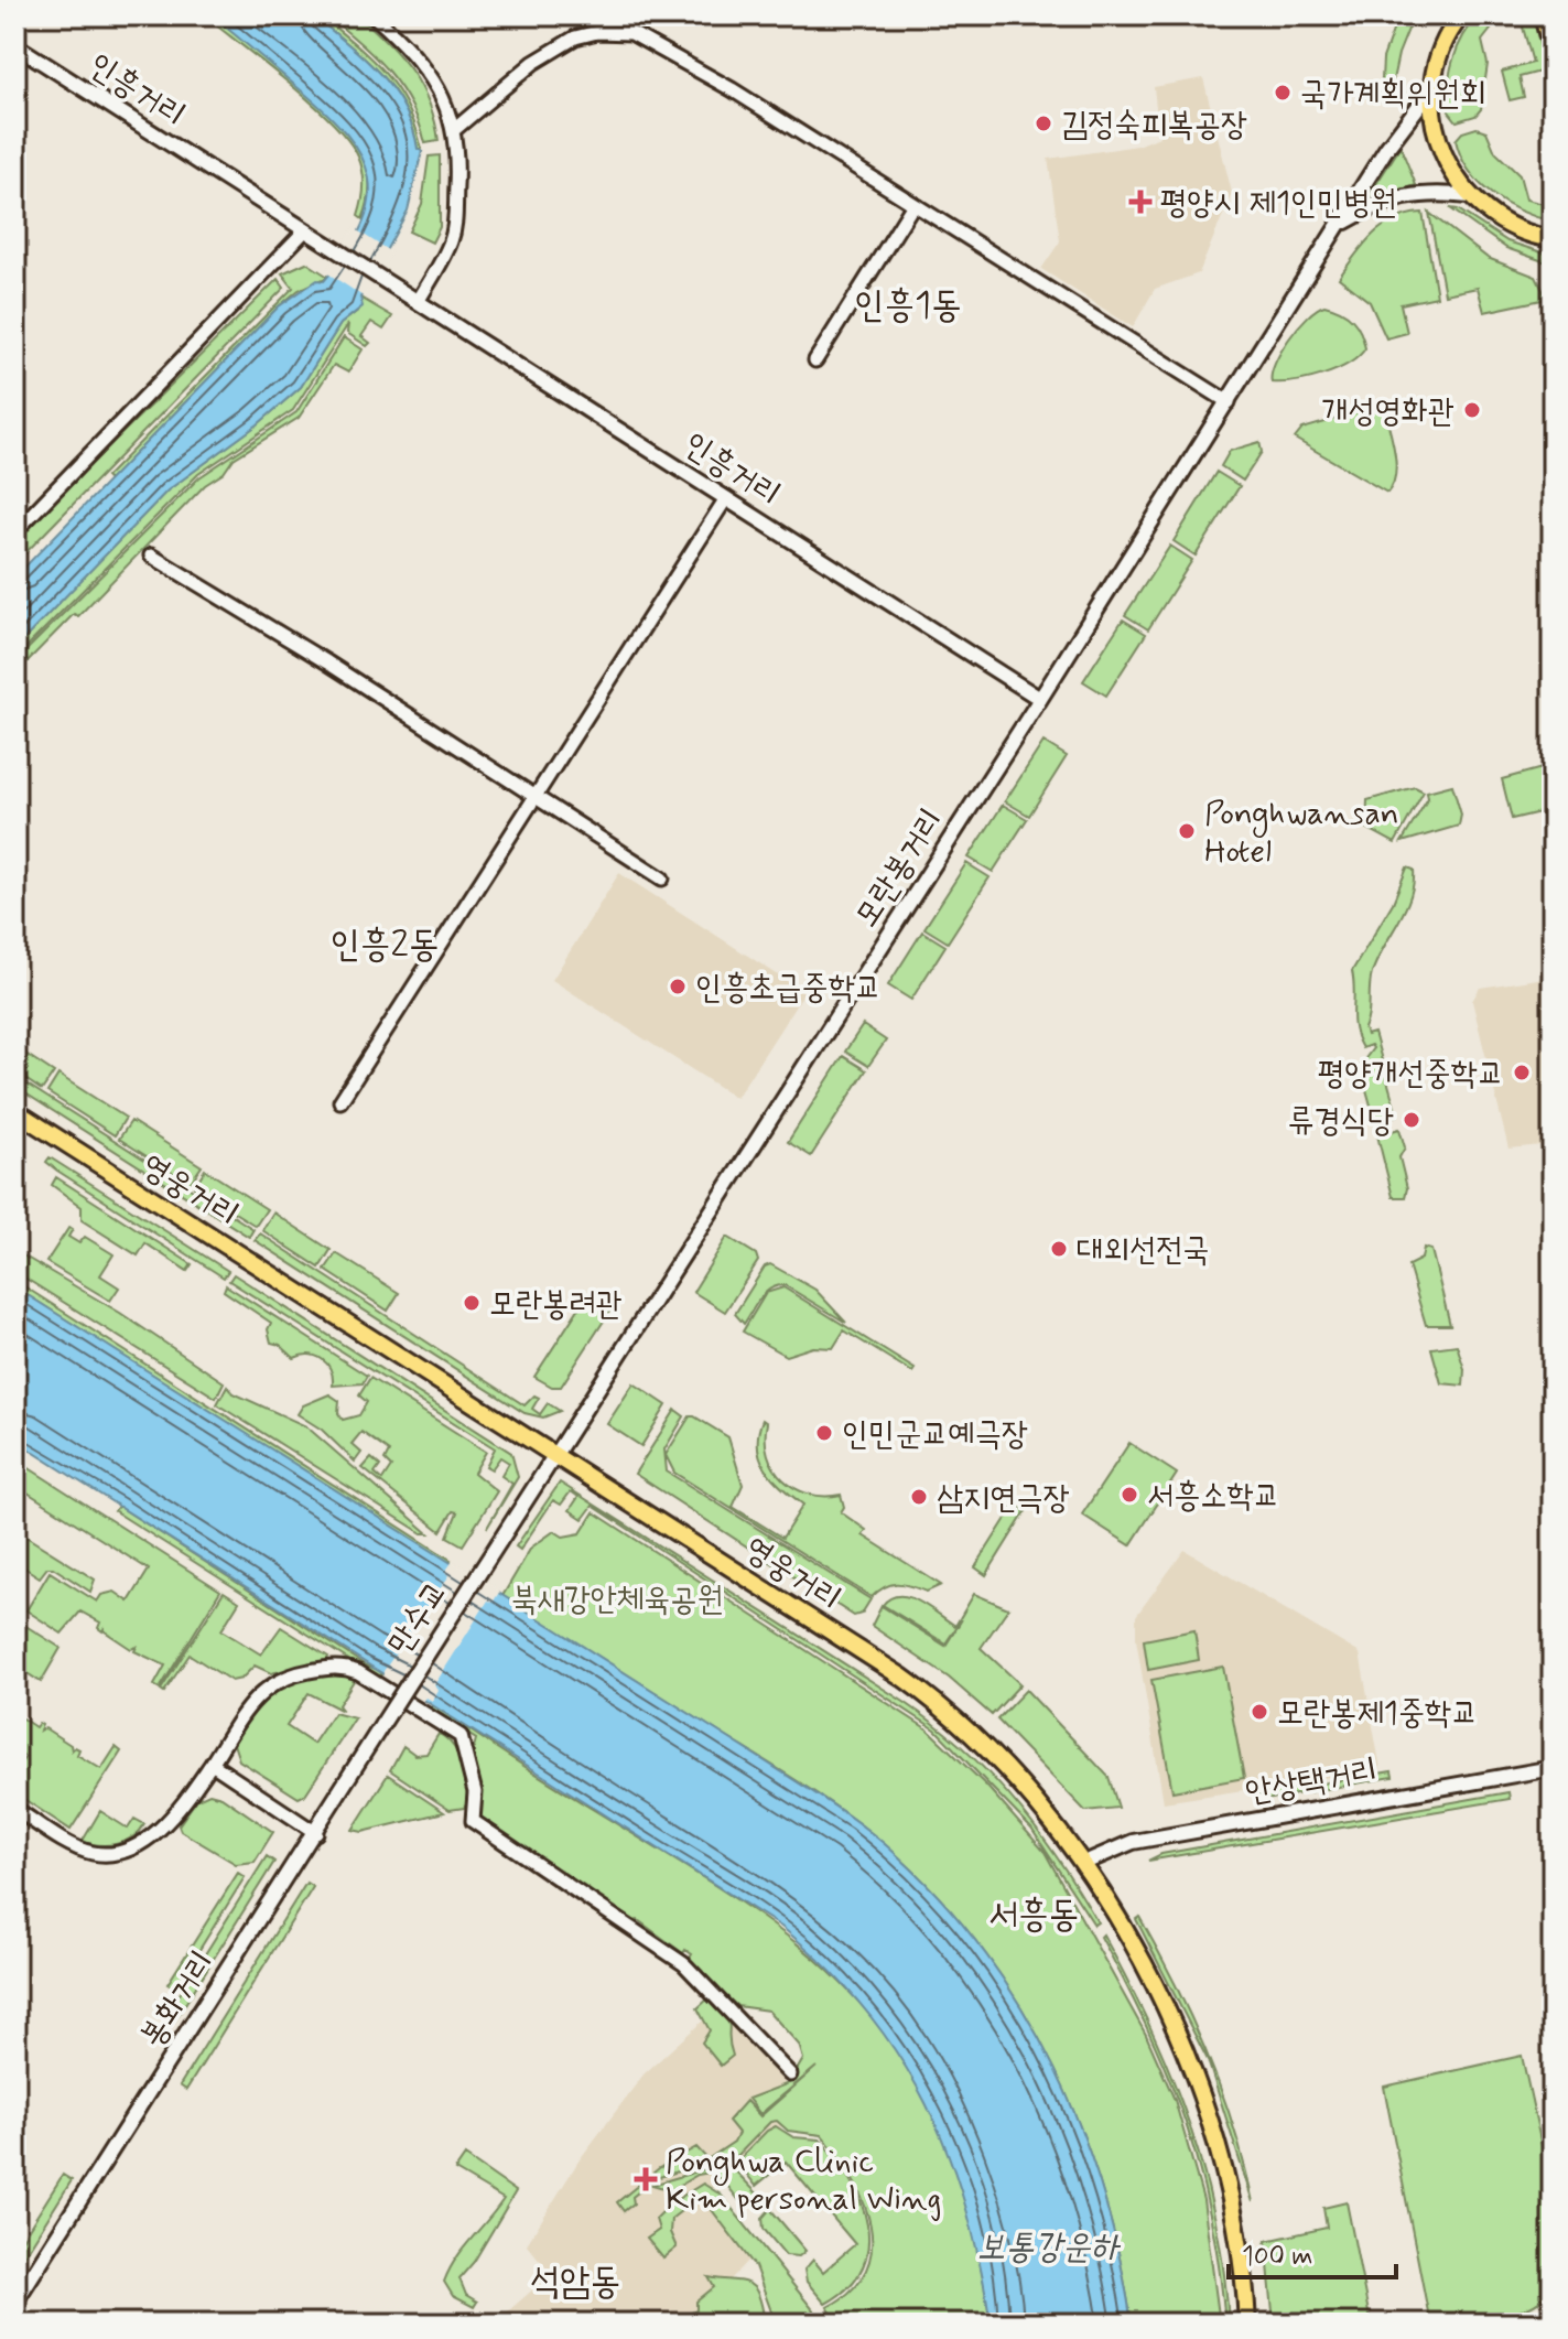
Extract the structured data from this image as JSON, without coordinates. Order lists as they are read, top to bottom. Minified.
{"streets":{"main road":["인흥거리","모란봉거리","영웅거리","만수교","안상택거리","봉화거리"]},"crossings":[["인흥거리","모란봉거리"],["모란봉거리","영웅거리"],["모란봉거리","만수교"],["영웅거리","안상택거리"],["만수교","봉화거리"]],"districts":["인흥1동","인흥2동","서흥동","석암동"],"water":["보통강운하"],"parks":["북새강안체육공원"],"places":{"other":["국가계획위원회","김정숙피복공장","개성영화관","Ponghwansan Hotel","인흥초급중학교","평양개선중학교","류경식당","대외선전국","모란봉려관","인민군교예극장","서흥소학교","삼지연극장","모란봉제1중학교"],"health":["평양시 제1인민병원","Ponghwa Clinic Kim personal Wing"]},"scale_bar":"100 m"}
